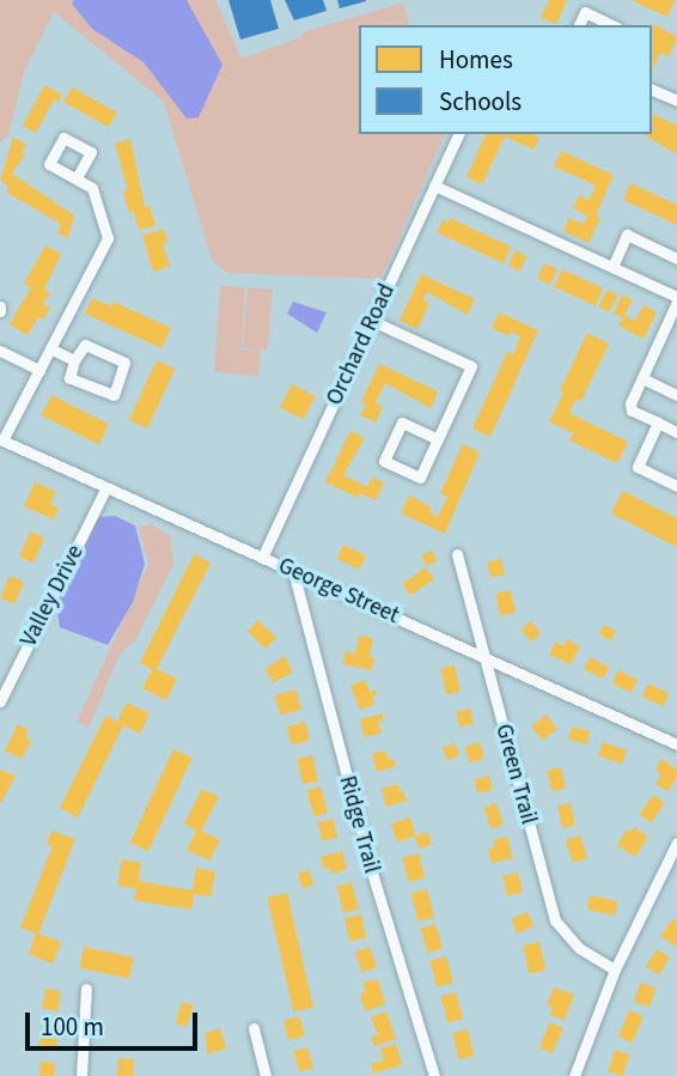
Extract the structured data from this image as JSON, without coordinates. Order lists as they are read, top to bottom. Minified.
{"streets":{"street":["Orchard Road","George Street","Valley Drive","Green Trail","Ridge Trail"]},"crossings":[["Orchard Road","George Street"],["George Street","Valley Drive"],["George Street","Green Trail"],["George Street","Ridge Trail"]],"legend":["Homes","Schools"],"scale_bar":"100 m"}
